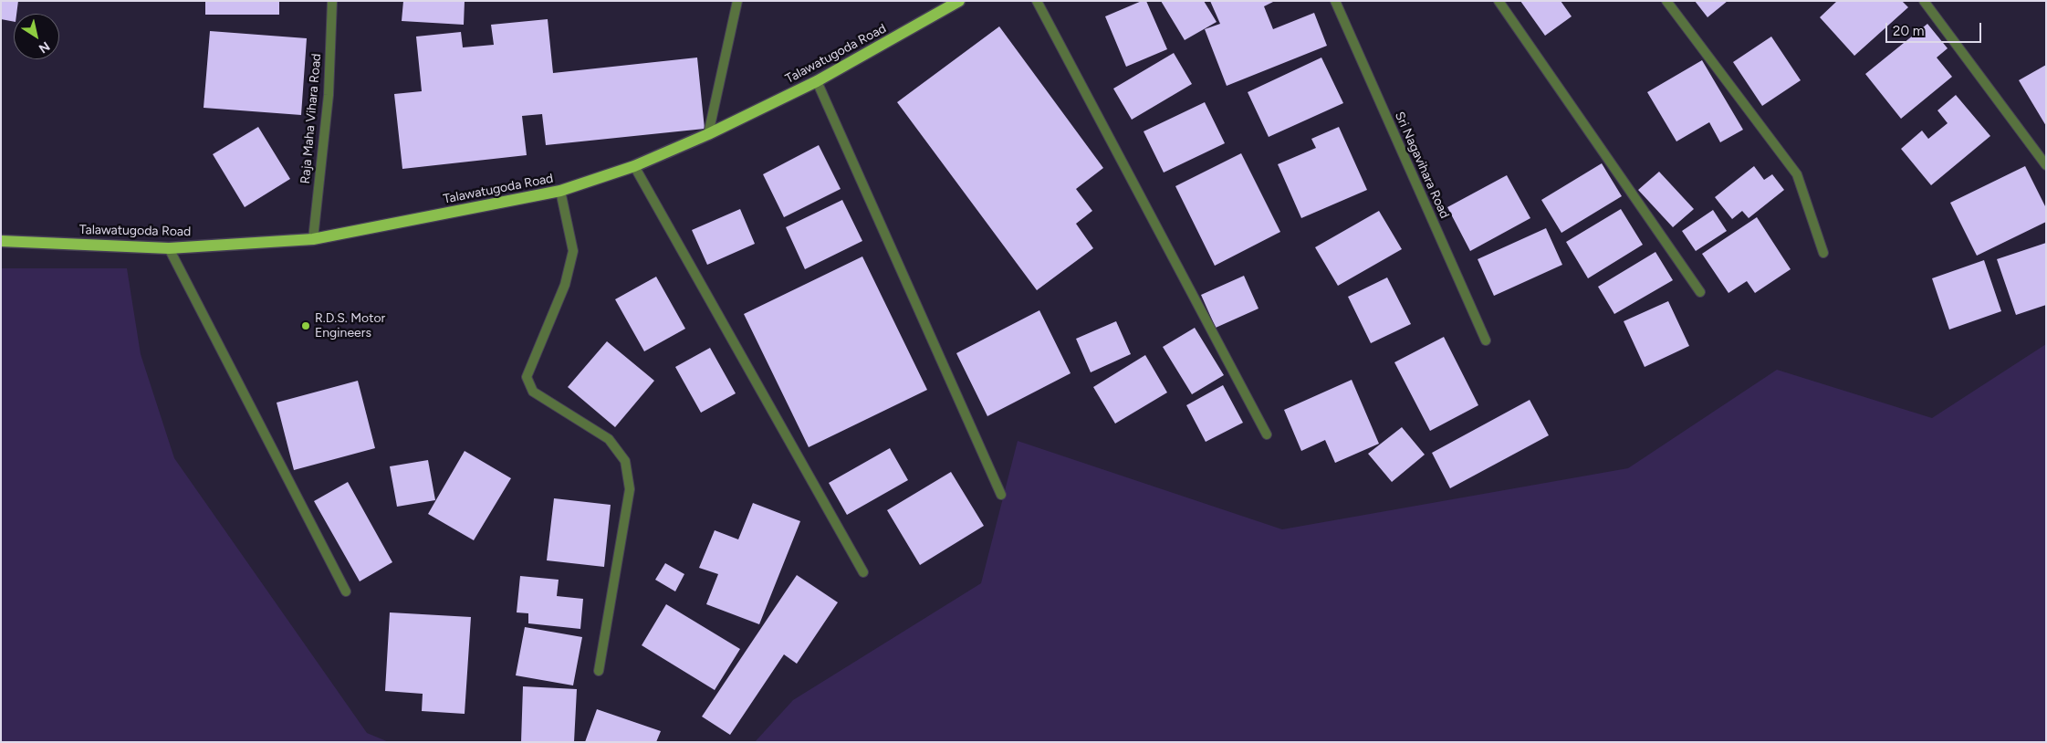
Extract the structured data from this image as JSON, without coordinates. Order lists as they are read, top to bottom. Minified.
{"streets":{"main road":["Talawatugoda Road"],"street":["Raja Maha Vihara Road","Sri Nagavihara Road"]},"crossings":[["Talawatugoda Road","Raja Maha Vihara Road"]],"places":["R.D.S. Motor Engineers"],"scale_bar":"20 m","north":"bottom right"}
